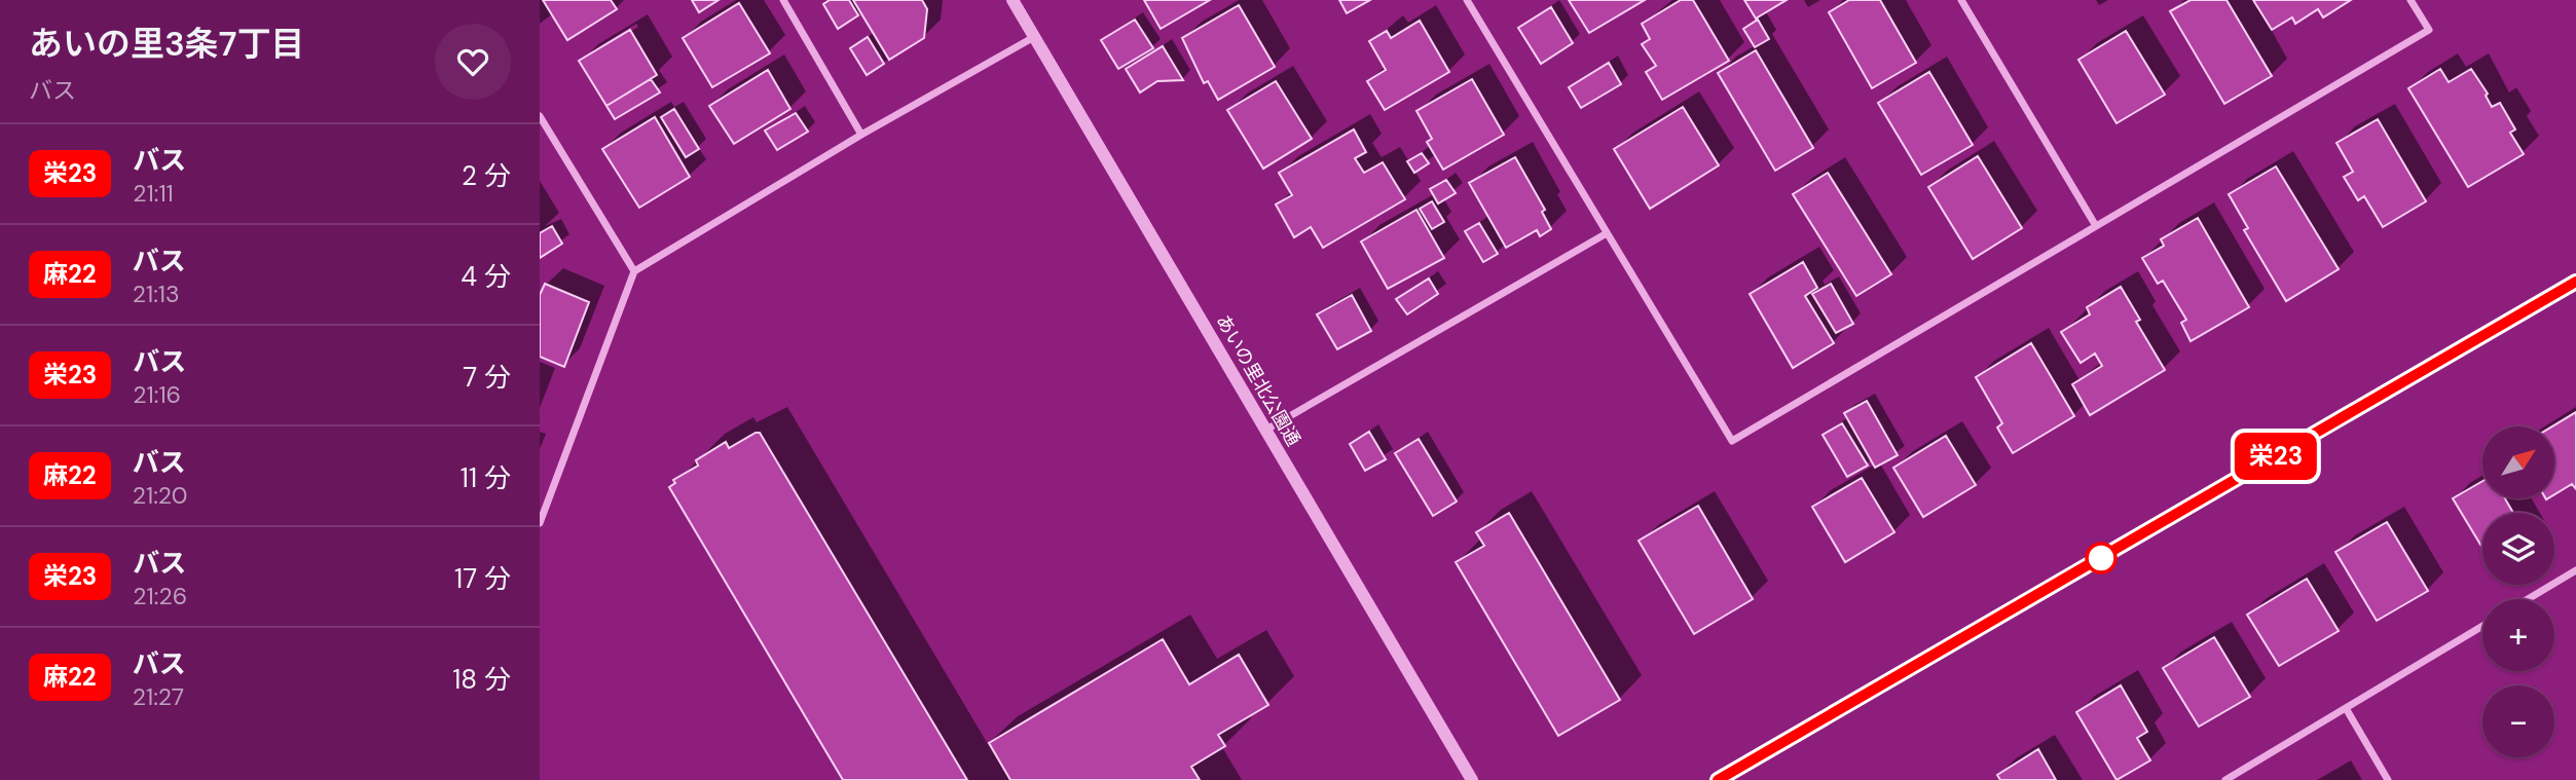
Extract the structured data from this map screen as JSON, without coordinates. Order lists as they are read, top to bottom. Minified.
{"streets":{"street":["あいの里北公園通"]},"lines":["bus line 栄23"],"north":"top right","page":{"heading":["あいの里3条7丁目","バス"],"on_map":"栄23","list":[{"mark":"栄23","name":"バス","note":"21:11","value":"2 分"},{"mark":"麻22","name":"バス","note":"21:13","value":"4 分"},{"mark":"栄23","name":"バス","note":"21:16","value":"7 分"},{"mark":"麻22","name":"バス","note":"21:20","value":"11 分"},{"mark":"栄23","name":"バス","note":"21:26","value":"17 分"},{"mark":"麻22","name":"バス","note":"21:27","value":"18 分"}],"map_buttons":["+","−"]}}
